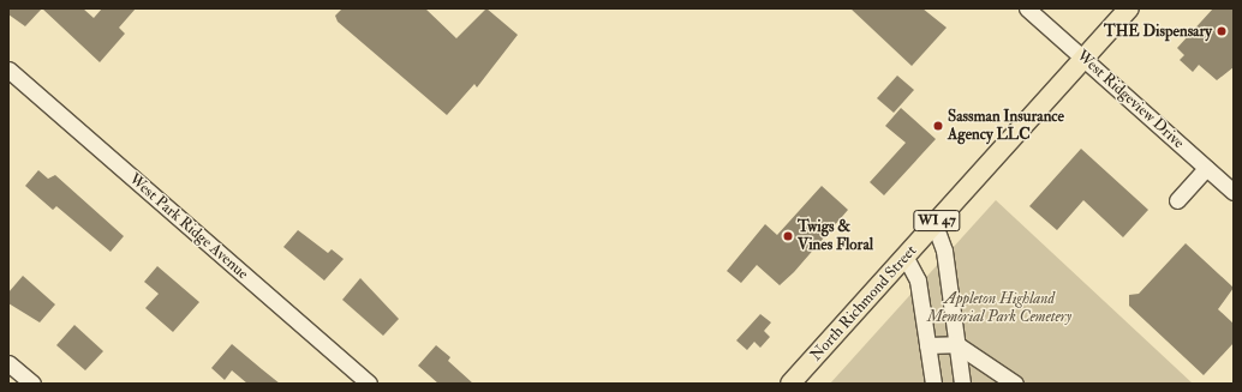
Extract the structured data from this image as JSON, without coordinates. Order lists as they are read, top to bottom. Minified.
{"streets":{"main road":["WI 47","North Richmond Street"],"street":["West Ridgeview Drive","West Park Ridge Avenue"]},"crossings":[["West Ridgeview Drive","North Richmond Street"]],"parks":["Appleton Highland Memorial Park Cemetery"],"places":["THE Dispensary","Sassman Insurance Agency LLC","Twigs & Vines Floral"]}
